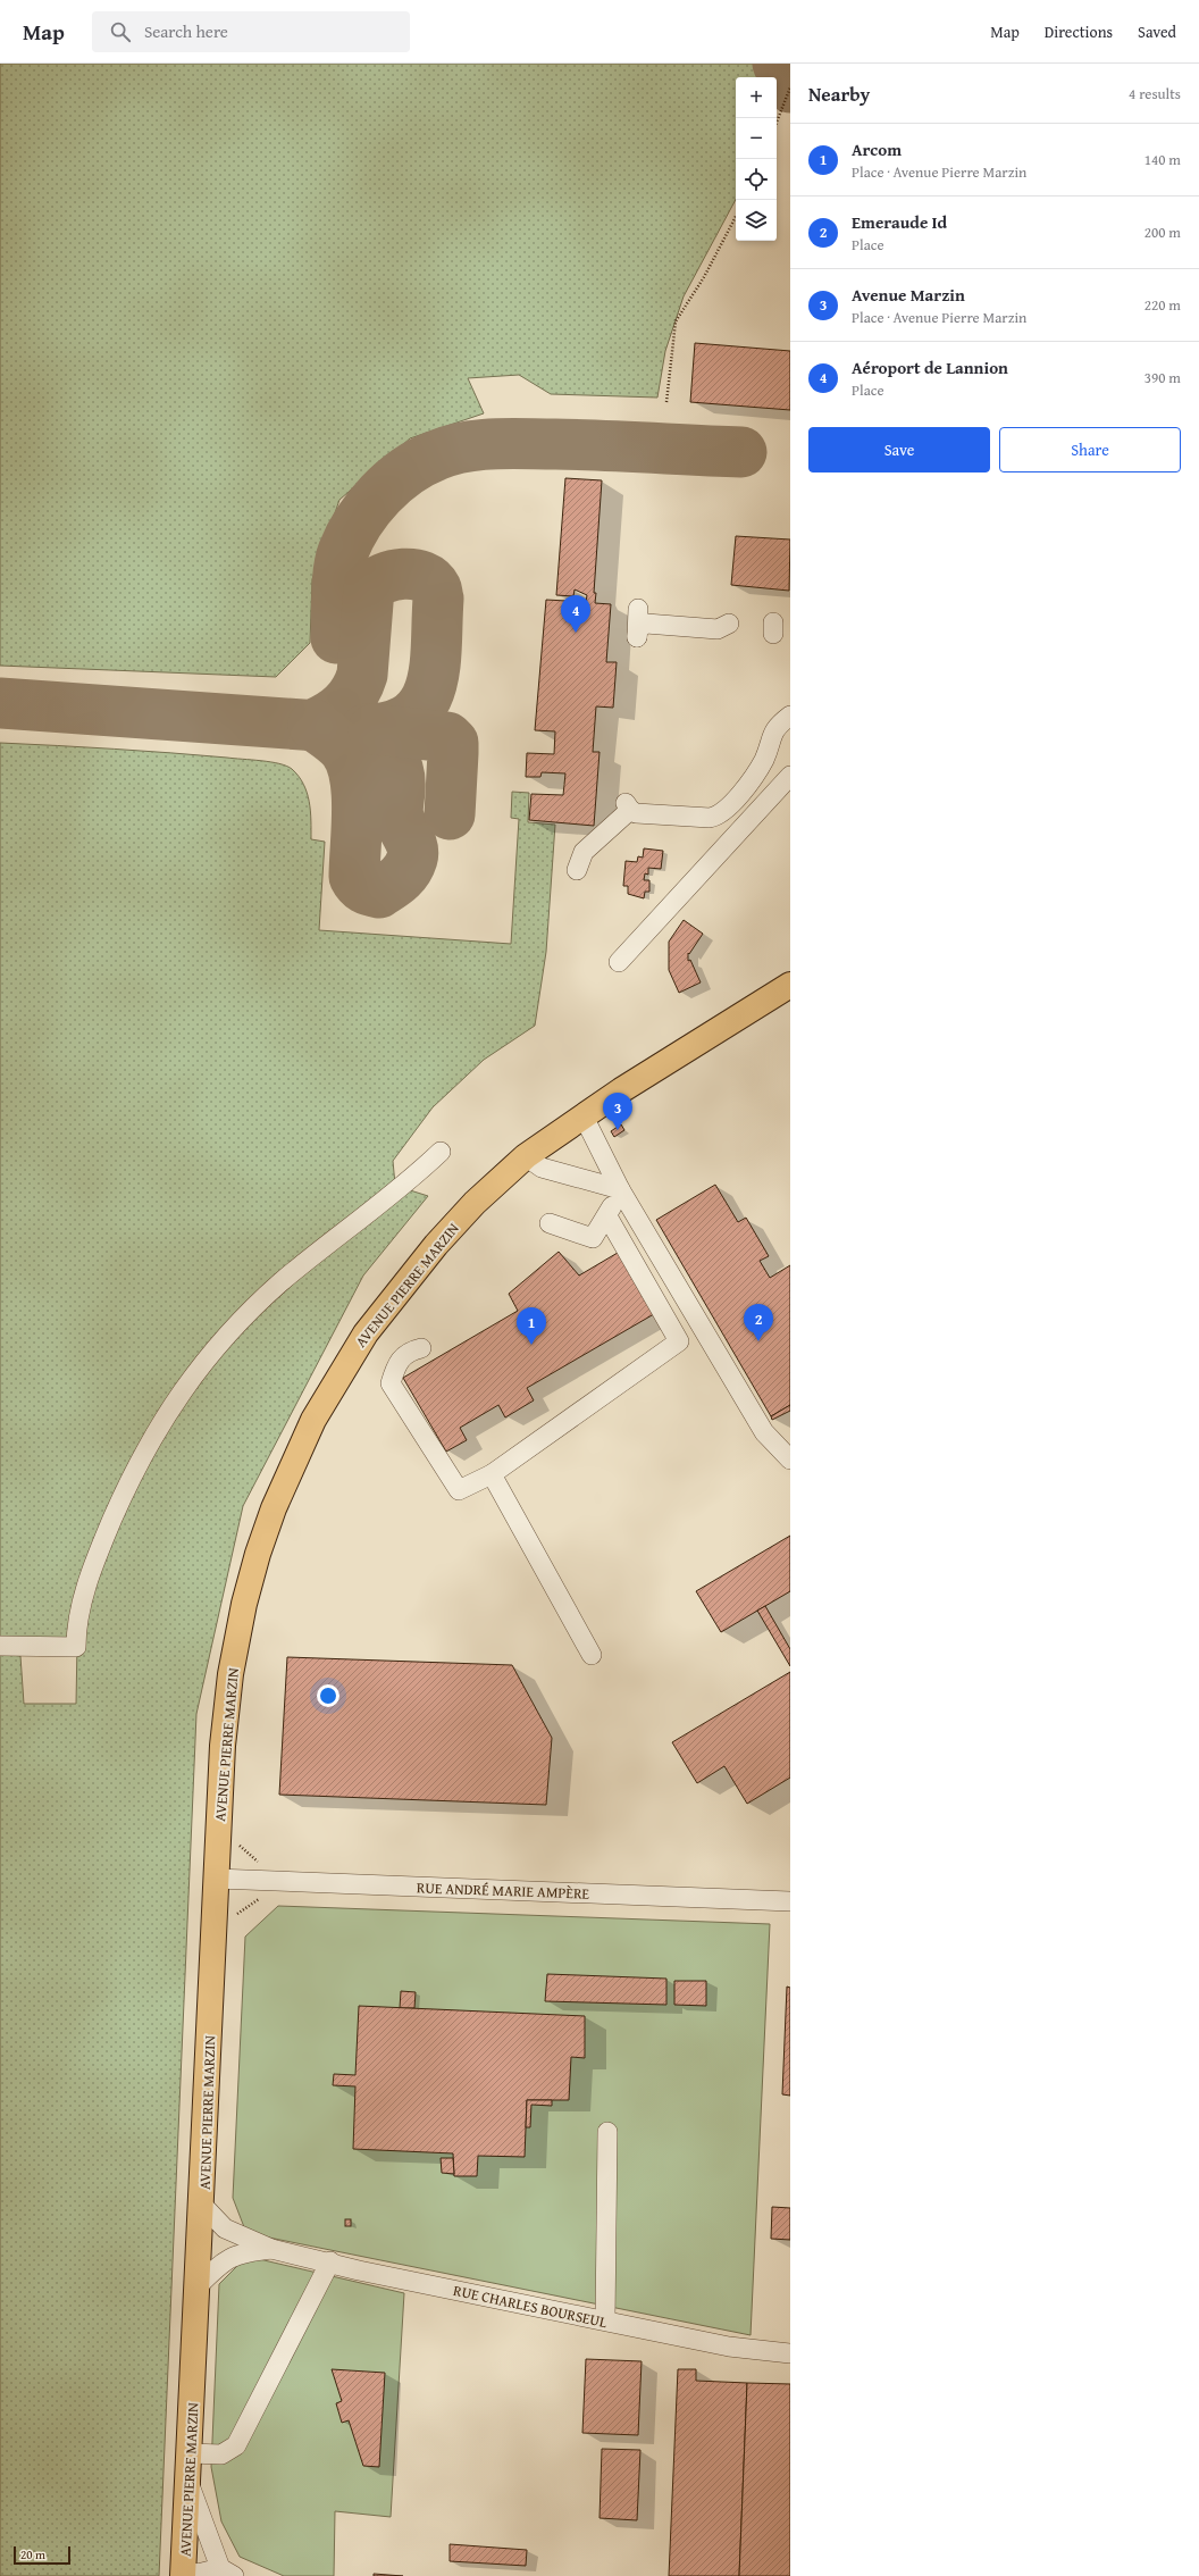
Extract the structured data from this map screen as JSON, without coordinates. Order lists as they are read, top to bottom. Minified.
{"streets":{"main road":["AVENUE PIERRE MARZIN"],"street":["RUE ANDRÉ MARIE AMPÈRE","RUE CHARLES BOURSEUL"]},"crossings":[["AVENUE PIERRE MARZIN","RUE ANDRÉ MARIE AMPÈRE"],["AVENUE PIERRE MARZIN","RUE CHARLES BOURSEUL"]],"scale_bar":"20 m","page":{"header":"Map","search":"Search here","nav":["Map","Directions","Saved"],"heading":["Nearby","4 results"],"map_buttons":["+","−"],"list":[{"mark":"1","name":"Arcom","note":"Place · Avenue Pierre Marzin","value":"140 m"},{"mark":"2","name":"Emeraude Id","note":"Place","value":"200 m"},{"mark":"3","name":"Avenue Marzin","note":"Place · Avenue Pierre Marzin","value":"220 m"},{"mark":"4","name":"Aéroport de Lannion","note":"Place","value":"390 m"}],"buttons":["Save","Share"],"pins":["4","3","2","1"],"scale":"20 m"}}
